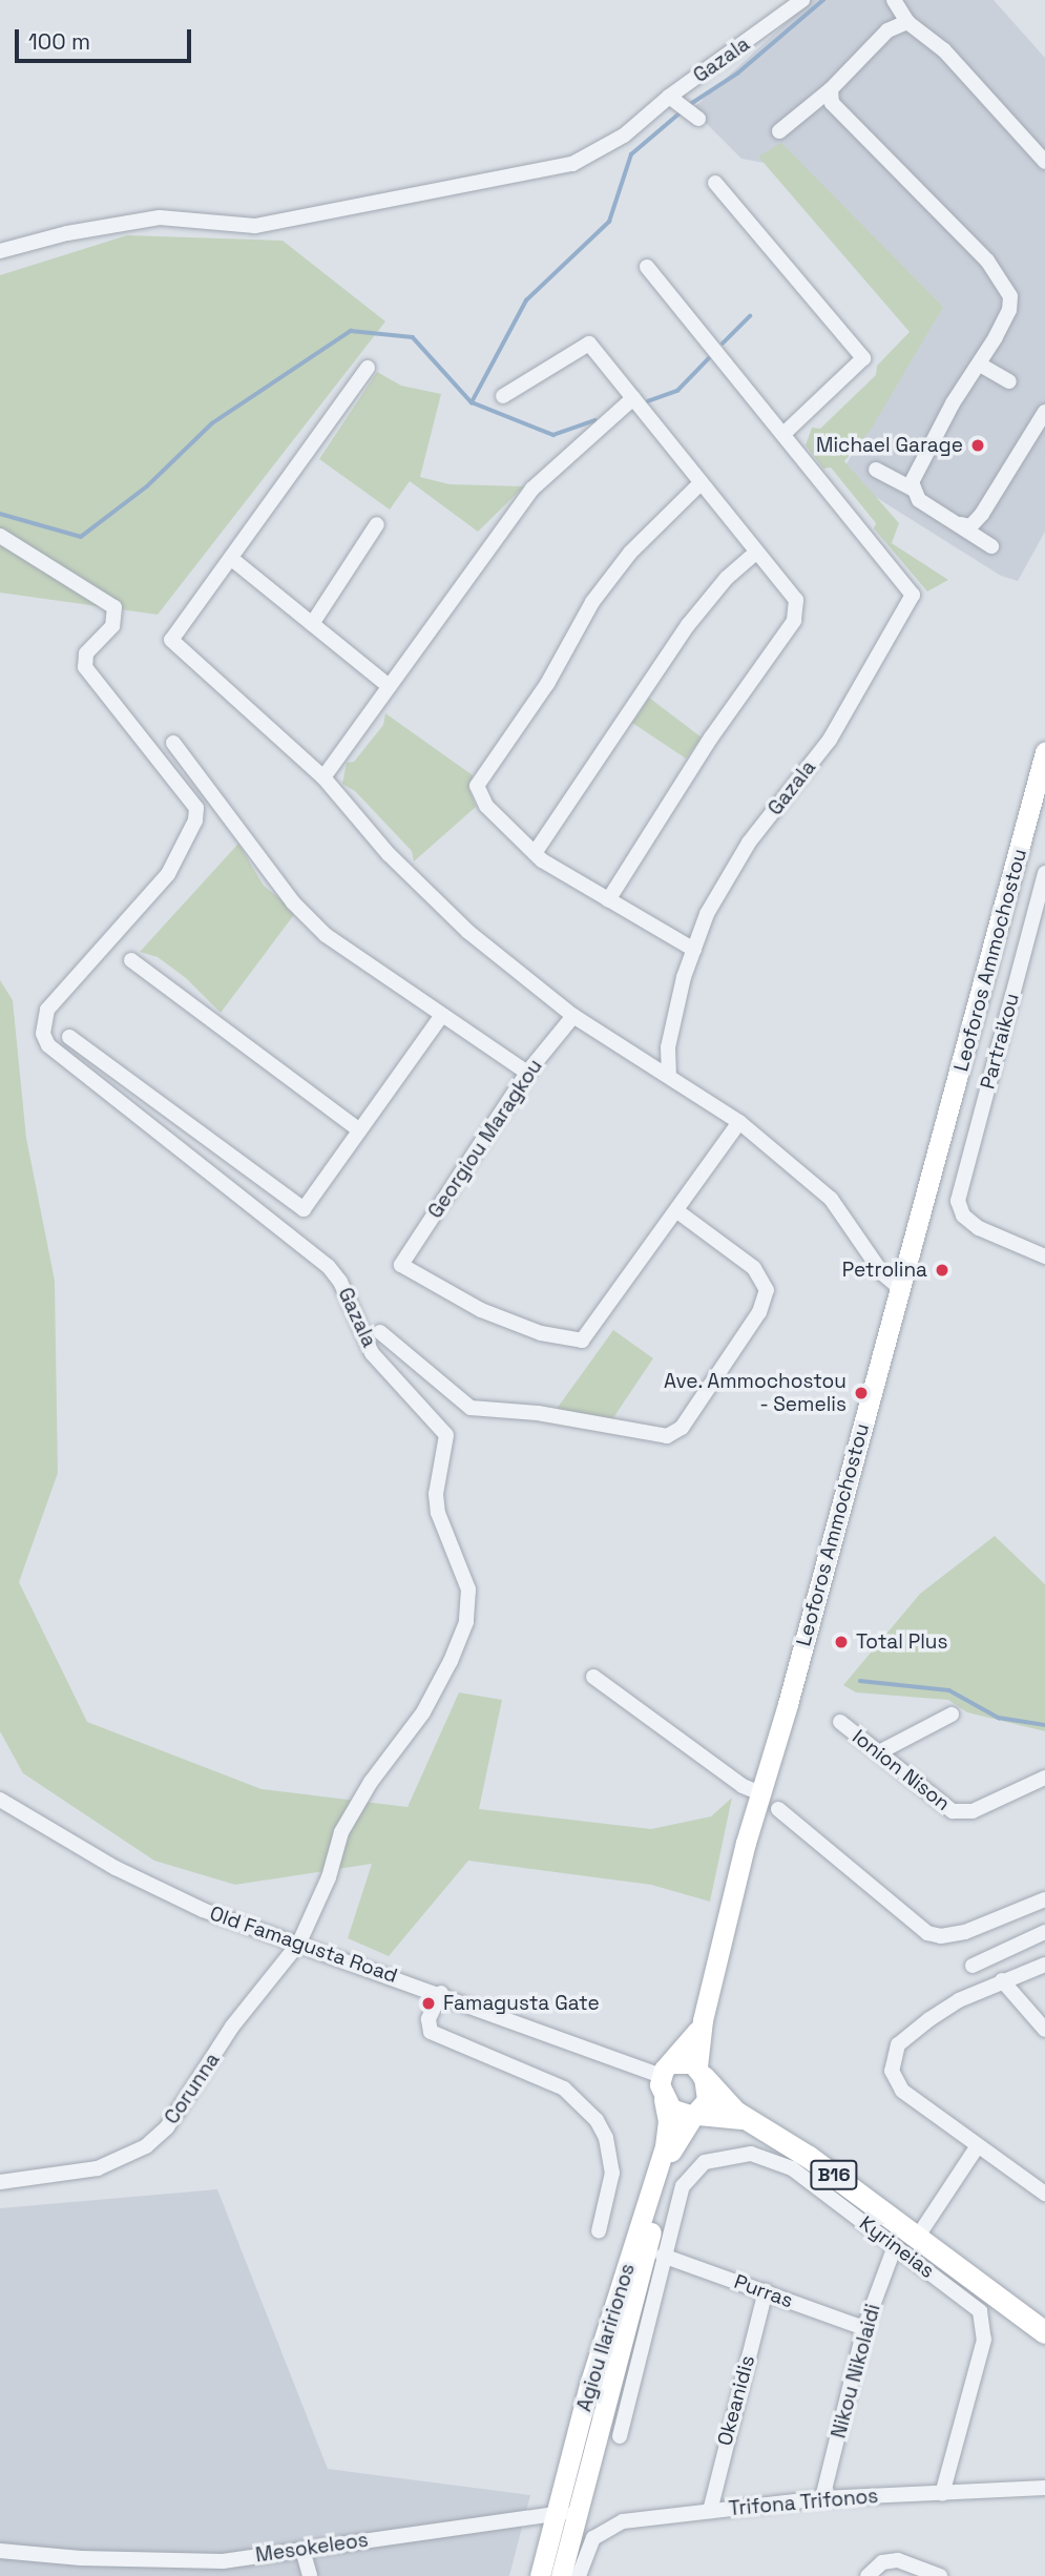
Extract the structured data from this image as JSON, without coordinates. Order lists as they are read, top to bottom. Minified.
{"streets":{"main road":["Leoforos Ammochostou","B16","Agiou Ilaririonos"],"street":["Gazala","Partraikou","Georgiou Maragkou","Ionion Nison","Old Famagusta Road","Corunna","Kyrineias","Purras","Nikou Nikolaidi","Okeanidis","Trifona Trifonos","Mesokeleos"]},"crossings":[["Gazala","Old Famagusta Road"],["Gazala","Corunna"],["Leoforos Ammochostou","Old Famagusta Road"],["Leoforos Ammochostou","B16"],["Leoforos Ammochostou","Agiou Ilaririonos"],["Old Famagusta Road","Corunna"],["Old Famagusta Road","B16"],["Old Famagusta Road","Agiou Ilaririonos"],["B16","Agiou Ilaririonos"],["Kyrineias","Purras"],["Kyrineias","Nikou Nikolaidi"],["Kyrineias","Trifona Trifonos"],["Purras","Nikou Nikolaidi"],["Purras","Okeanidis"],["Agiou Ilaririonos","Mesokeleos"],["Nikou Nikolaidi","Trifona Trifonos"],["Okeanidis","Trifona Trifonos"]],"places":["Michael Garage","Petrolina","Ave. Ammochostou - Semelis","Total Plus","Famagusta Gate"],"scale_bar":"100 m"}
